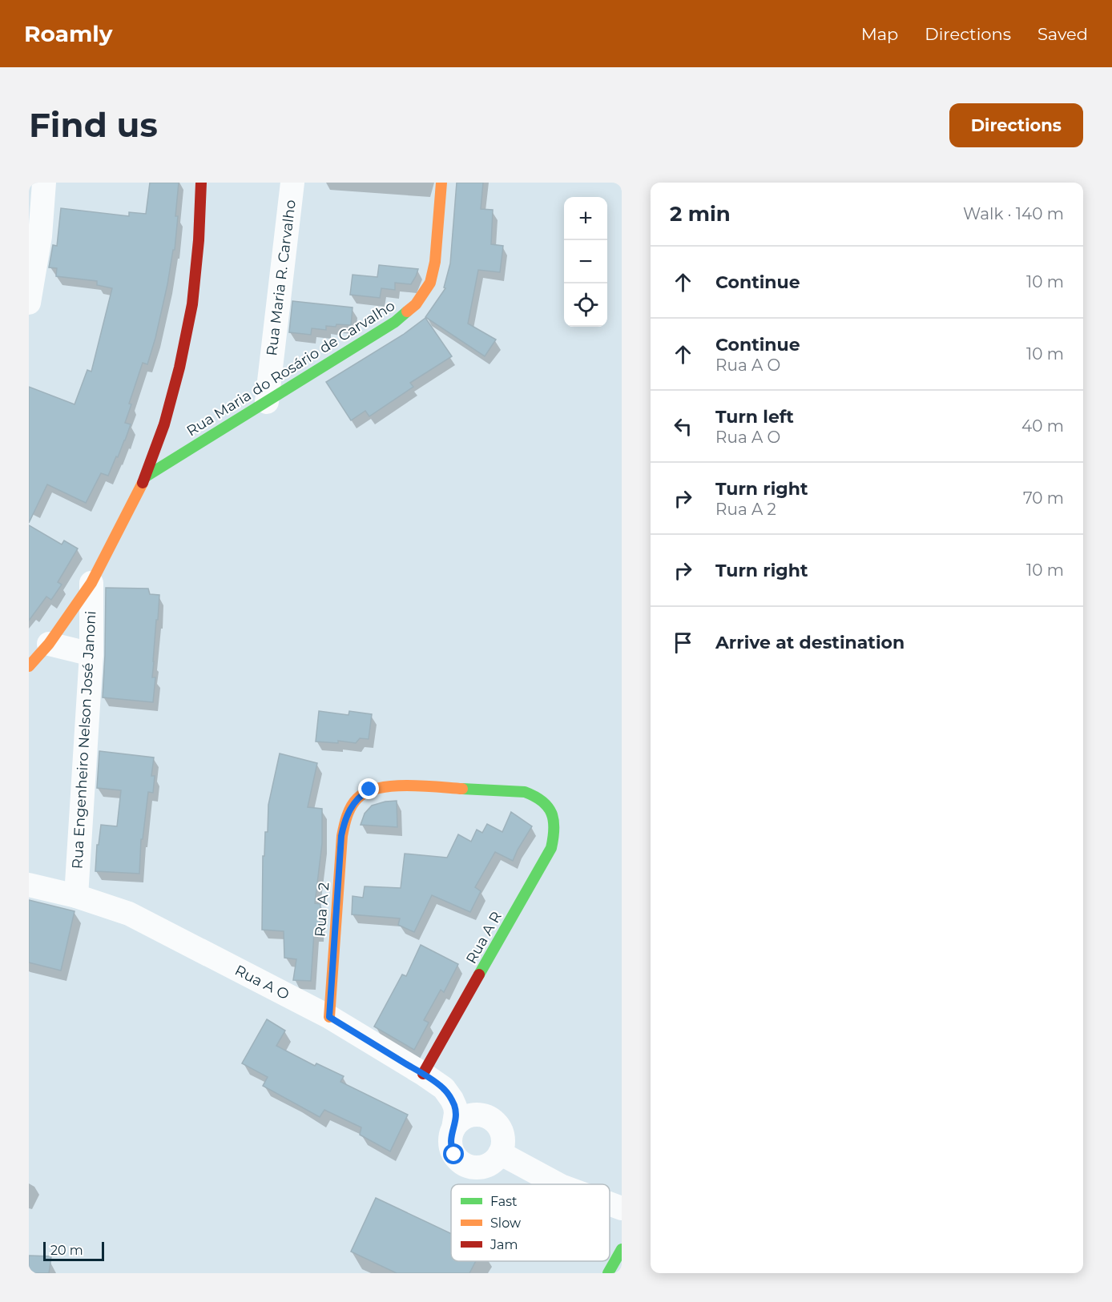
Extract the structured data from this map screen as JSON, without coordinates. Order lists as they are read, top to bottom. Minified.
{"streets":{"main road":["Rua Maria do Rosário de Carvalho","Rua Engenheiro Nelson José Janoni","Rua A 2","Rua A R"],"street":["Rua Maria R. Carvalho","Rua A O"]},"crossings":[["Rua Maria R. Carvalho","Rua Maria do Rosário de Carvalho"],["Rua Maria do Rosário de Carvalho","Rua Engenheiro Nelson José Janoni"],["Rua Engenheiro Nelson José Janoni","Rua A O"],["Rua A 2","Rua A R"],["Rua A 2","Rua A O"],["Rua A R","Rua A O"]],"legend":["Fast","Slow","Jam"],"scale_bar":"20 m","page":{"header":"Roamly","nav":["Map","Directions","Saved"],"buttons":"Directions","title":"Find us","heading":["2 min","Walk · 140 m"],"map_buttons":["+","−"],"list":[["Continue","10 m"],["Continue","Rua A O","10 m"],["Turn left","Rua A O","40 m"],["Turn right","Rua A 2","70 m"],["Turn right","10 m"],"Arrive at destination"],"scale":"20 m"}}
